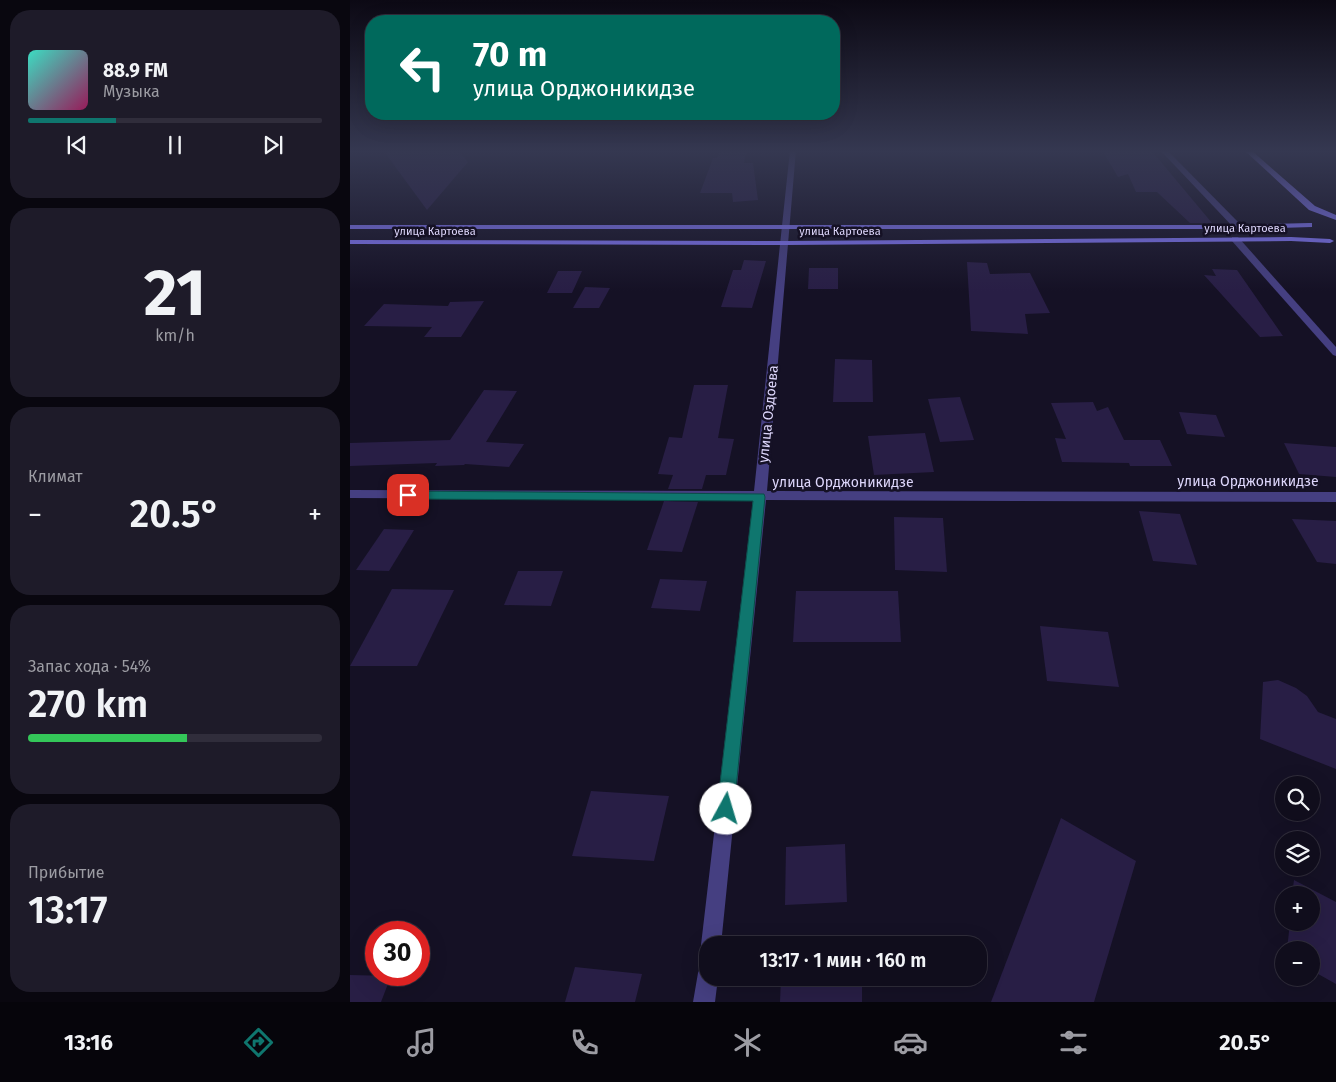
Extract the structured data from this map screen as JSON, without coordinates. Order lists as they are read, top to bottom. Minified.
{"streets":{"main road":["улица Картоева"],"street":["улица Оздоева","улица Орджоникидзе"]},"crossings":[["улица Картоева","улица Оздоева"],["улица Оздоева","улица Орджоникидзе"]],"page":{"turn":["70 m","улица Орджоникидзе"],"song":["88.9 FM","Музыка"],"tile":[["21","km/h"],"Климат",["Запас хода · 54%","270 km"],["Прибытие","13:17"]],"heat":["−","20.5°","+"],"map_buttons":["+","−"],"limit":"30","trip":"13:17 · 1 мин · 160 m","tabs":["13:16","20.5°"]}}
